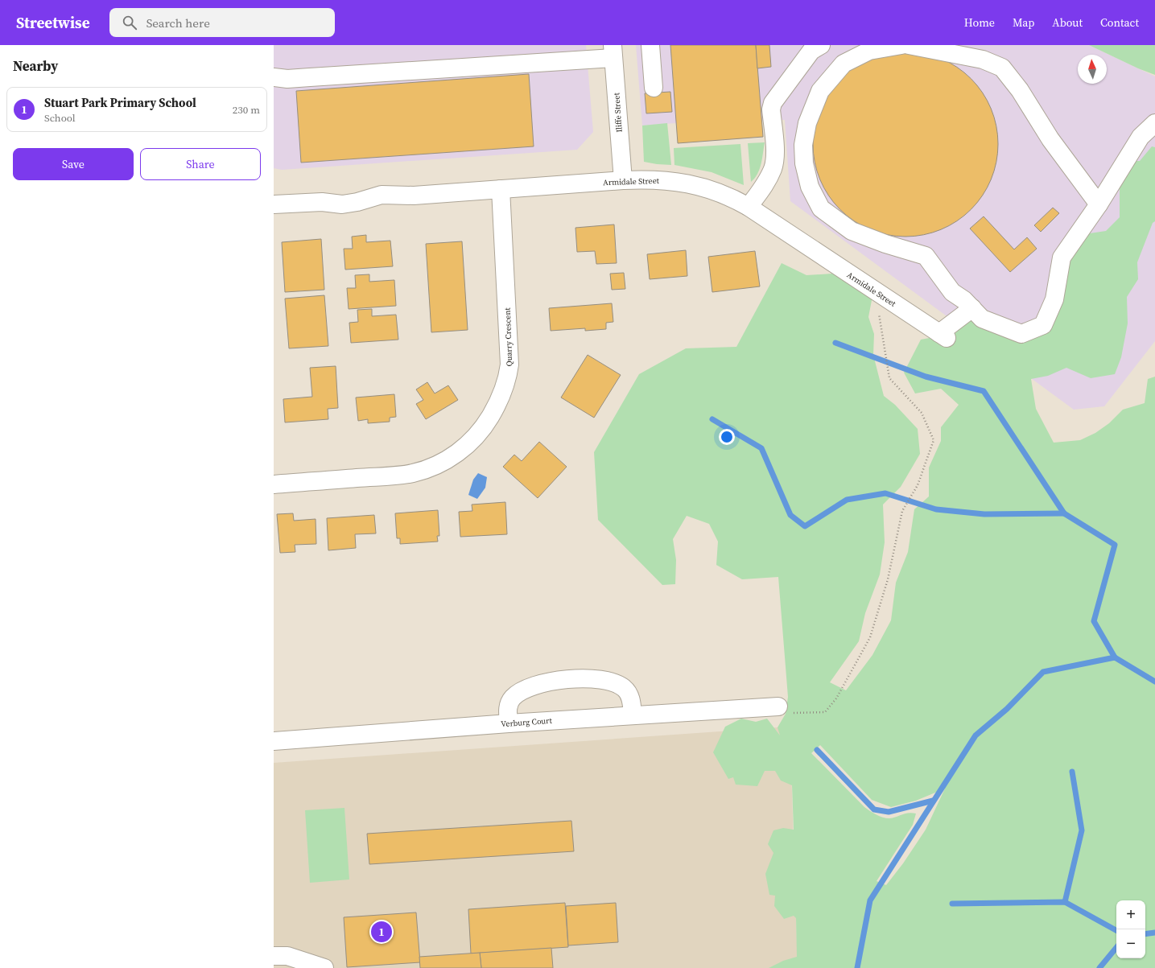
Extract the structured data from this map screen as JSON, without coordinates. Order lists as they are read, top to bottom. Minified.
{"streets":{"street":["Iliffe Street","Armidale Street","Quarry Crescent","Verburg Court"]},"crossings":[["Iliffe Street","Armidale Street"],["Armidale Street","Quarry Crescent"]],"north":"top","page":{"header":"Streetwise","search":"Search here","nav":["Home","Map","About","Contact"],"heading":"Nearby","list":[{"mark":"1","name":"Stuart Park Primary School","note":"School","value":"230 m"}],"buttons":["Save","Share"],"map_buttons":["+","−"],"pins":"1"}}
